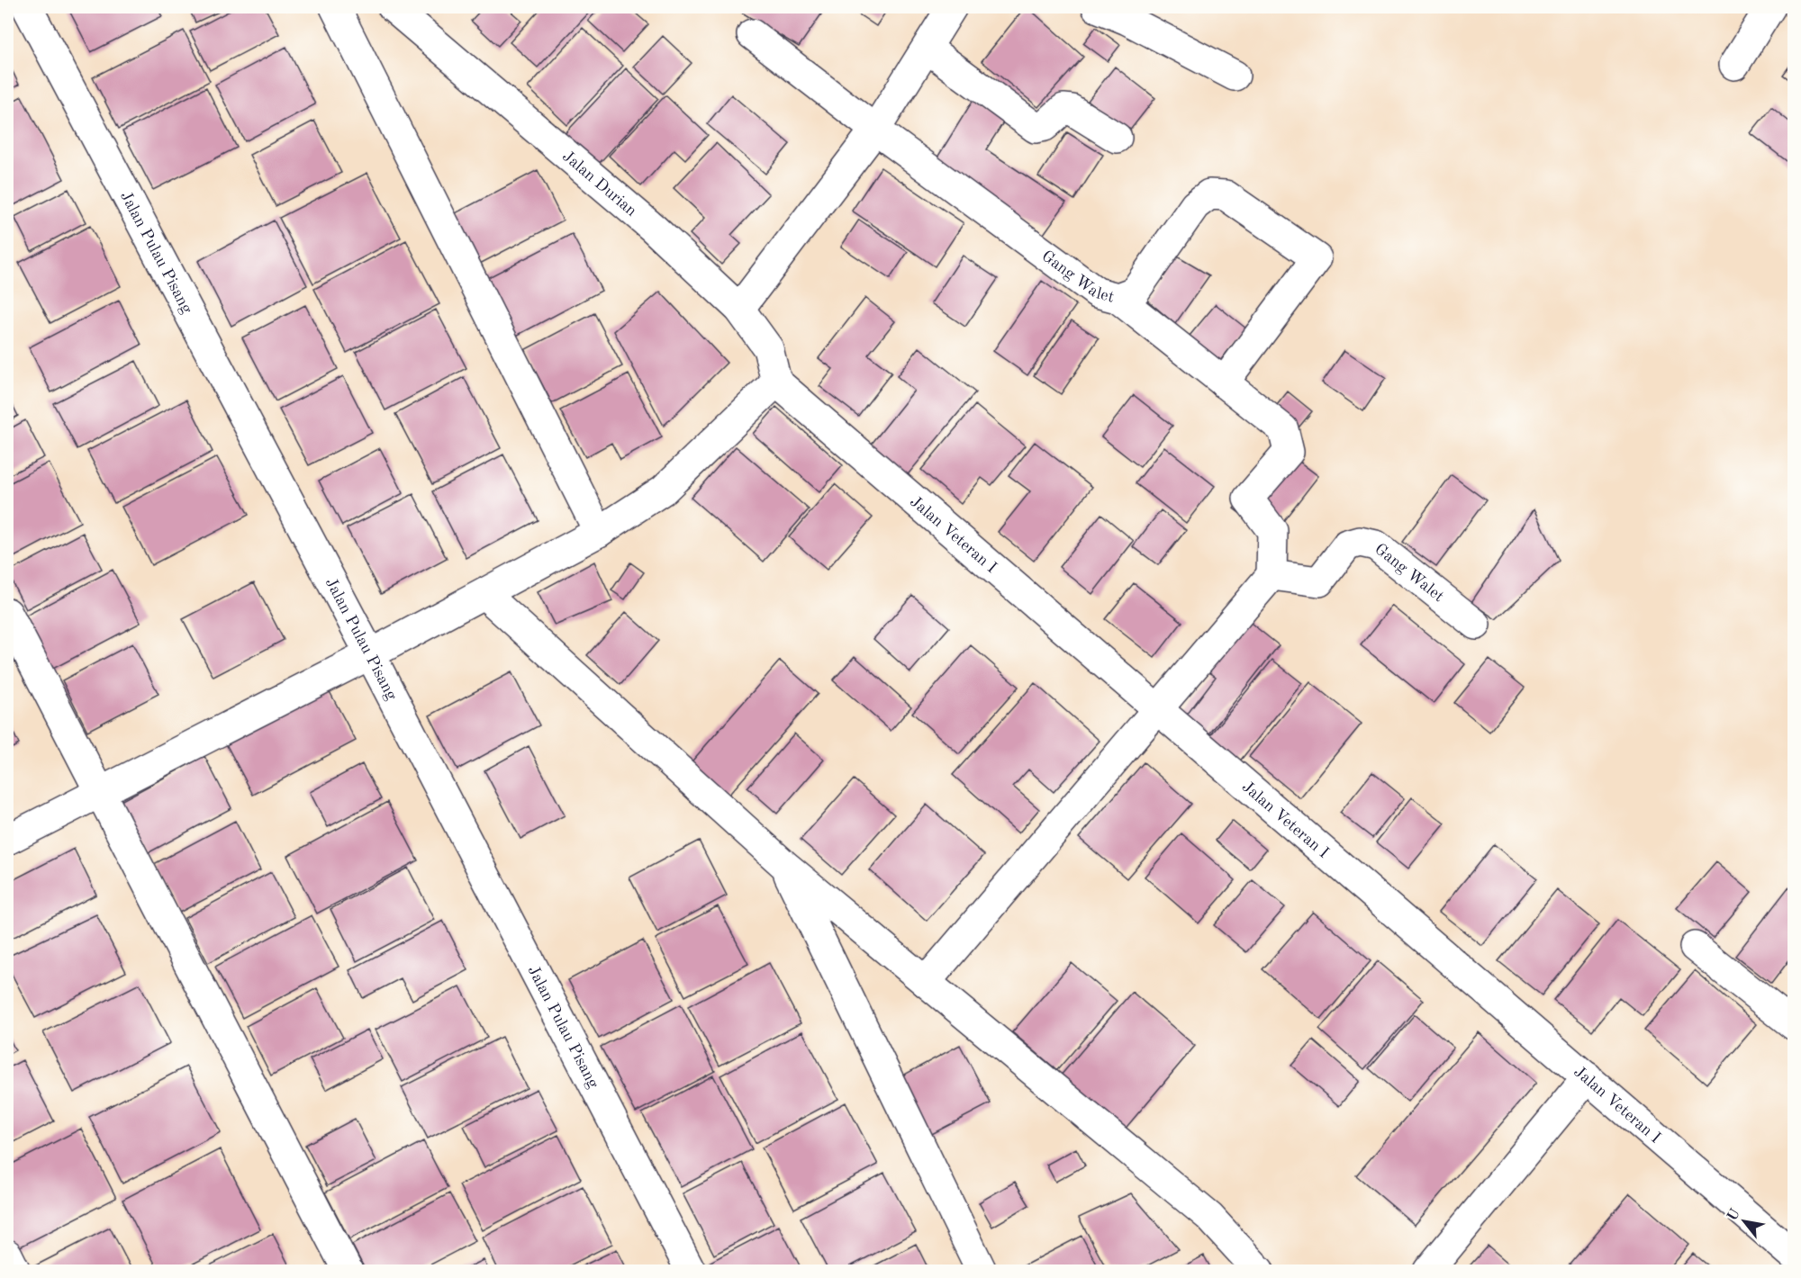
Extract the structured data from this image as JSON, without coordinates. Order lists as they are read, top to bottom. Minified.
{"streets":{"street":["Jalan Durian","Jalan Pulau Pisang","Gang Walet","Jalan Veteran I"]},"crossings":[["Jalan Durian","Jalan Veteran I"]],"north":"top left"}
